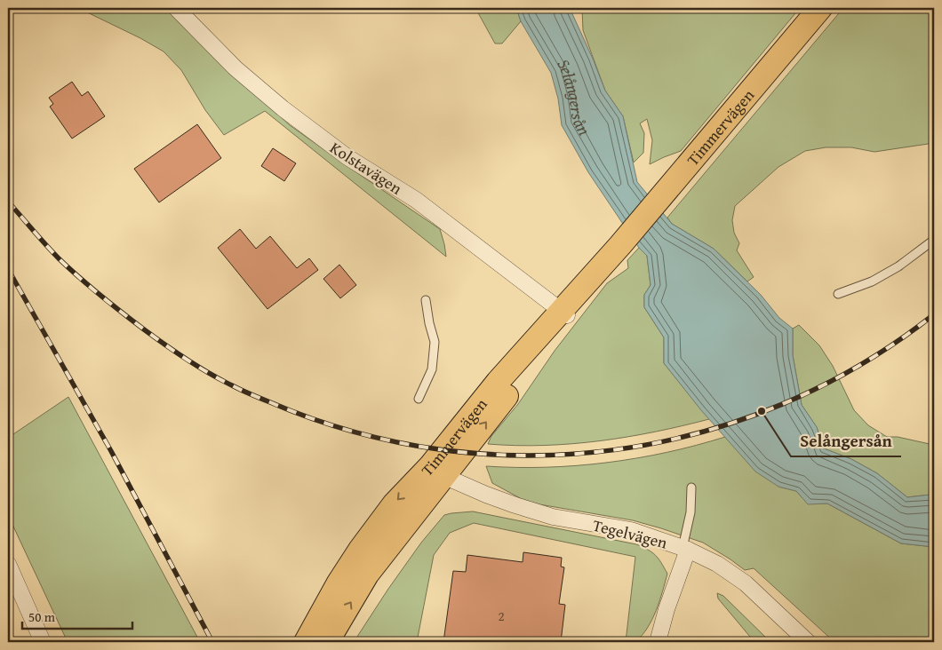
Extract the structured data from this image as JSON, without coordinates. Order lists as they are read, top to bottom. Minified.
{"streets":{"main road":["Timmervägen"],"street":["Kolstavägen","Tegelvägen"]},"crossings":[["Timmervägen","Kolstavägen"],["Timmervägen","Tegelvägen"]],"water":["Selångersån"],"places":["Selångersån"],"house_numbers":["2"],"scale_bar":"50 m"}
